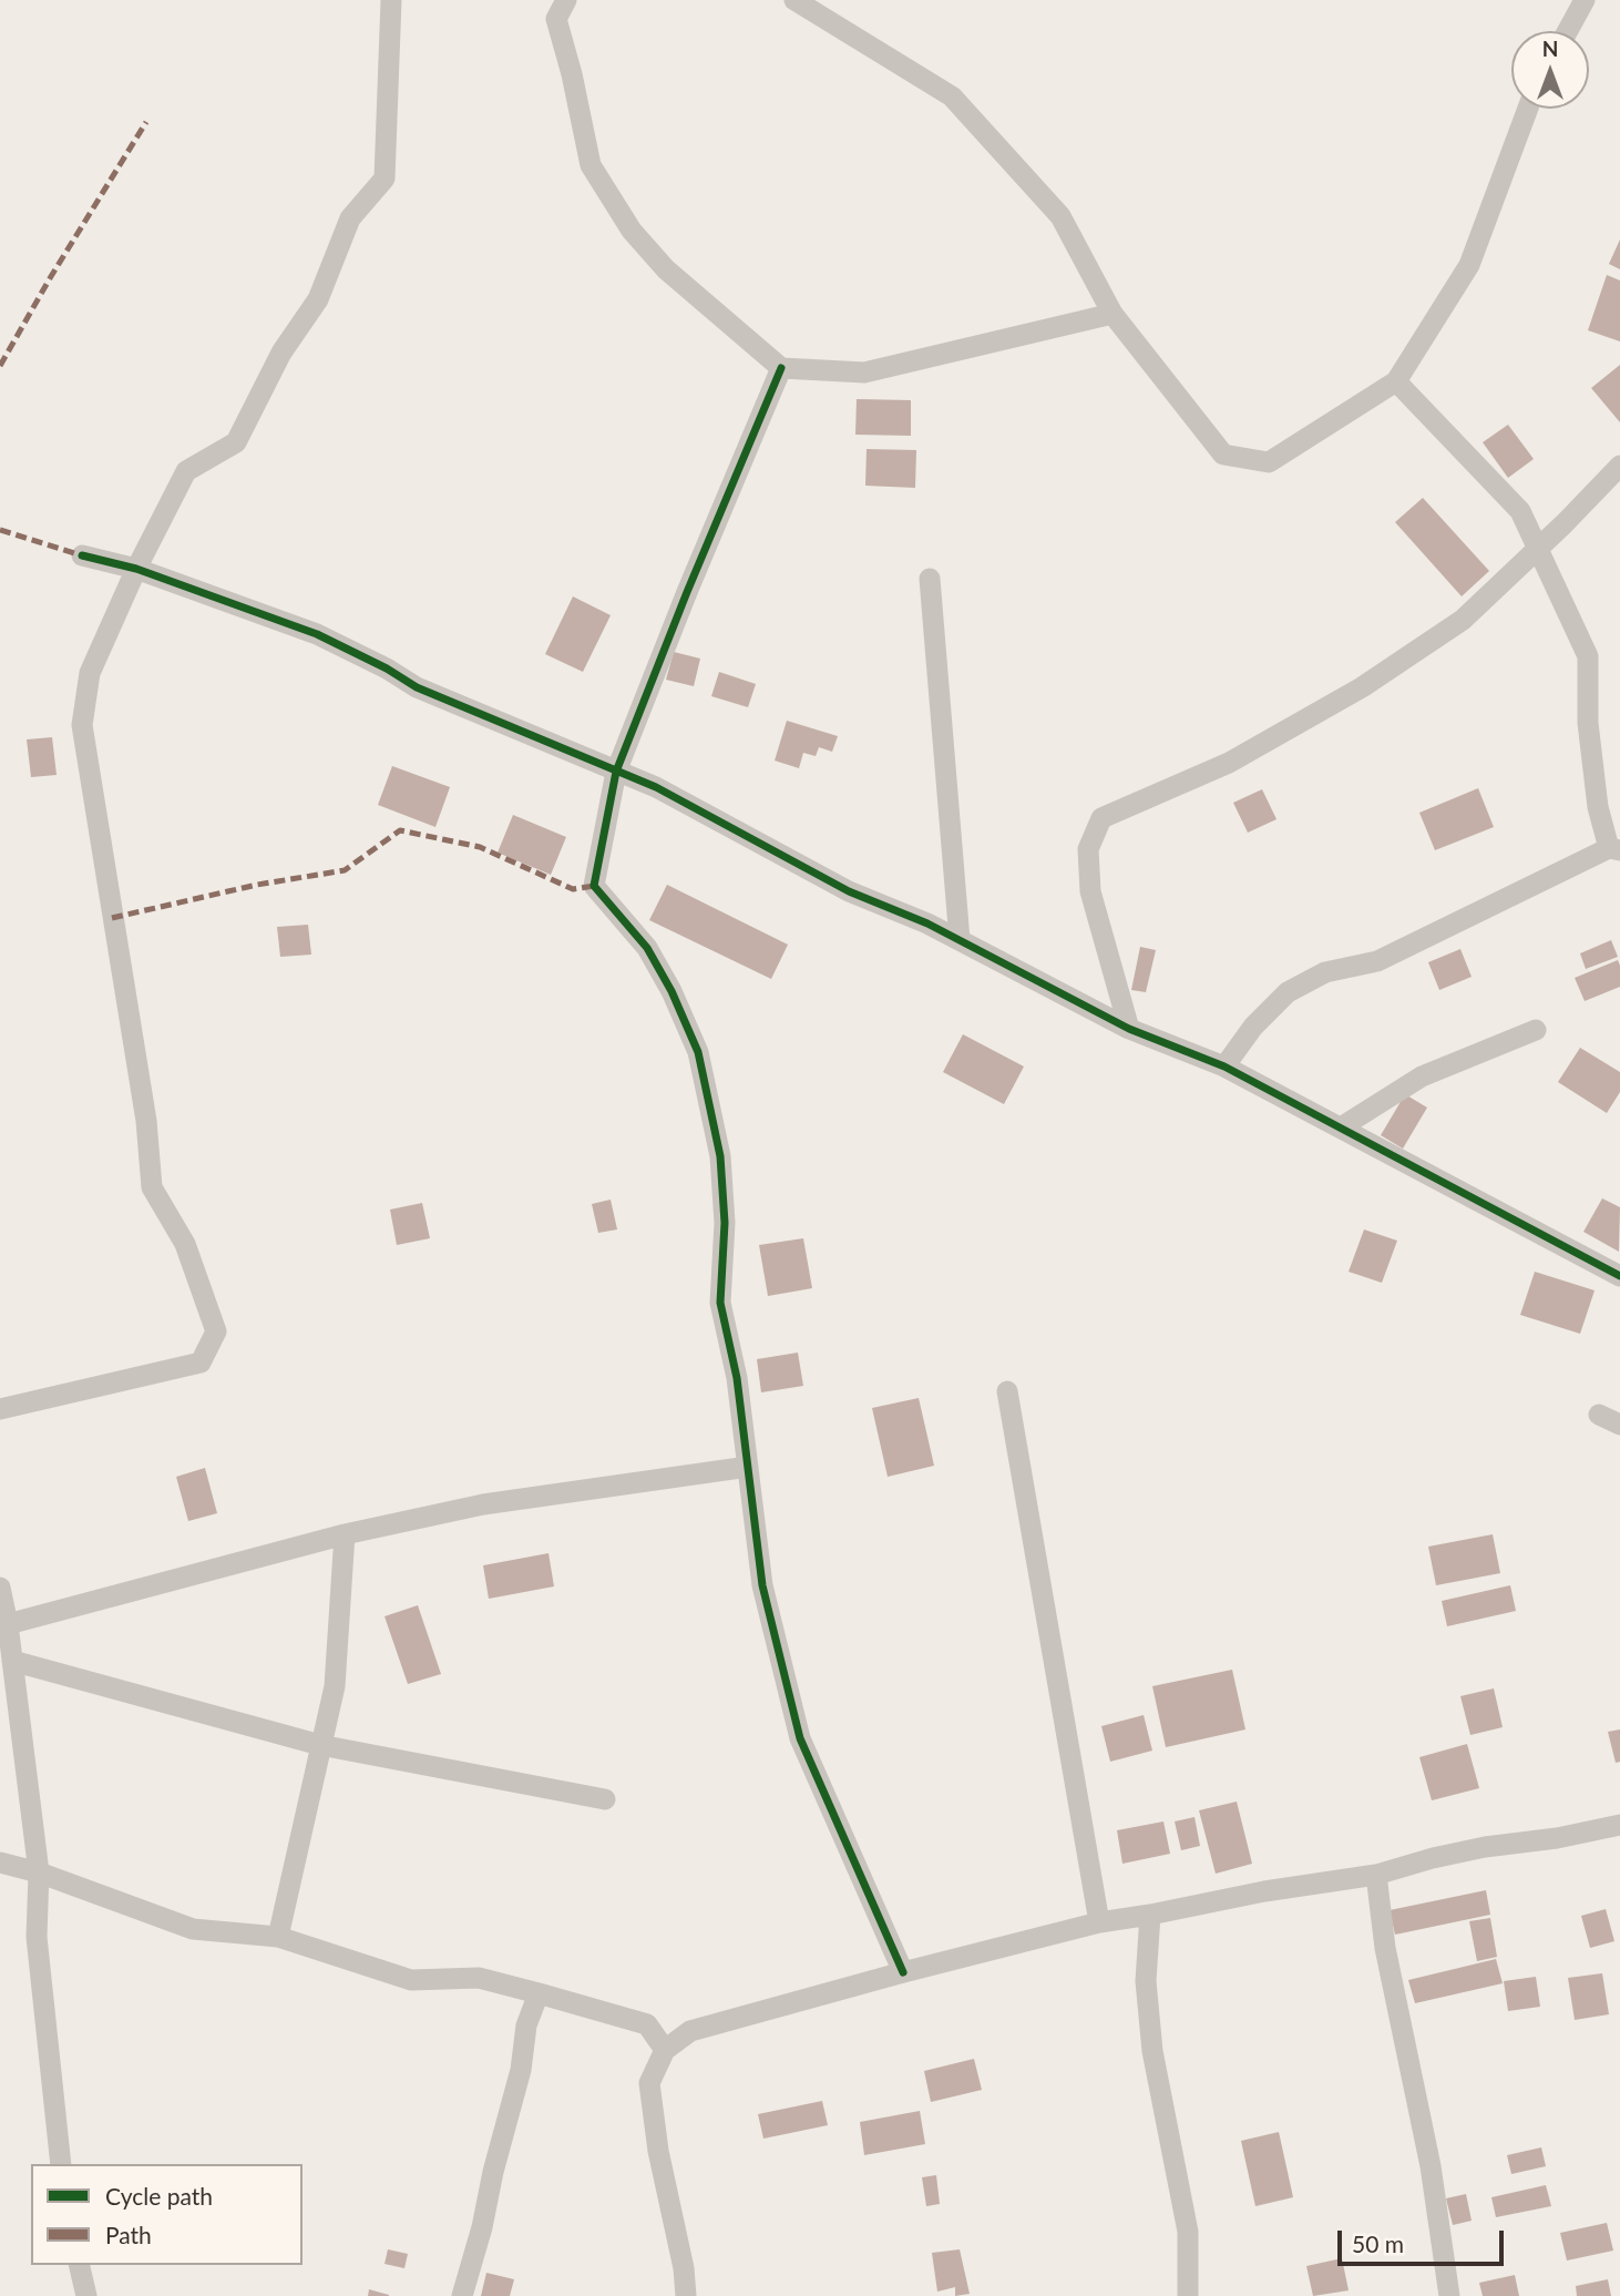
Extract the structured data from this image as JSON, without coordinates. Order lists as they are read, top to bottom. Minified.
{"legend":["Cycle path","Path"],"scale_bar":"50 m","north":"top"}
